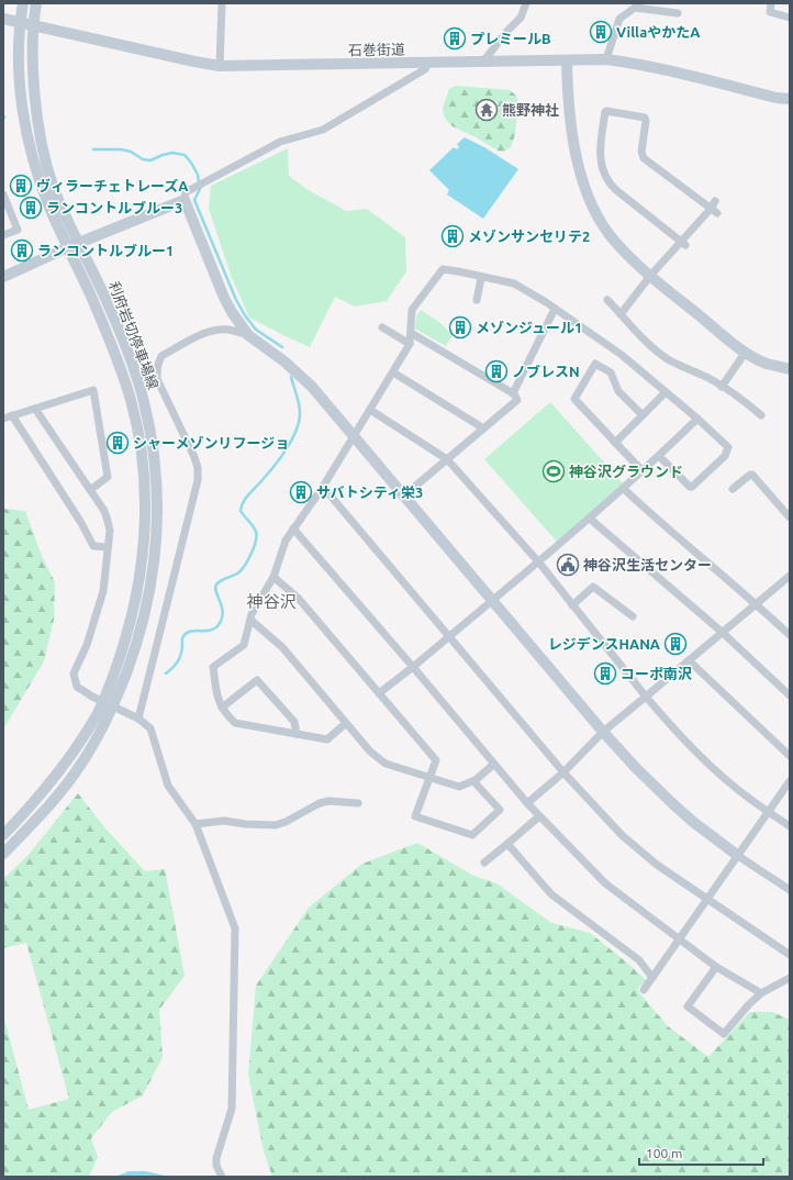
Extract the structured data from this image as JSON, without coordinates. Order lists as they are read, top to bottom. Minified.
{"streets":{"street":["石巻街道","利府岩切停車場線"]},"crossings":[["石巻街道","利府岩切停車場線"]],"districts":["神谷沢"],"places":{"building":["VillaやかたA","プレミールB","ヴィラーチェトレーズA","ランコントルブルー3","メゾンサンセリテ2","ランコントルブルー1","メゾンジュール1","ノブレスN","シャーメゾンリフージョ","サバトシティ栄3","レジデンスHANA","コーポ南沢"],"temple":["熊野神社"],"sports":["神谷沢グラウンド"],"public building":["神谷沢生活センター"]},"scale_bar":"100 m"}
